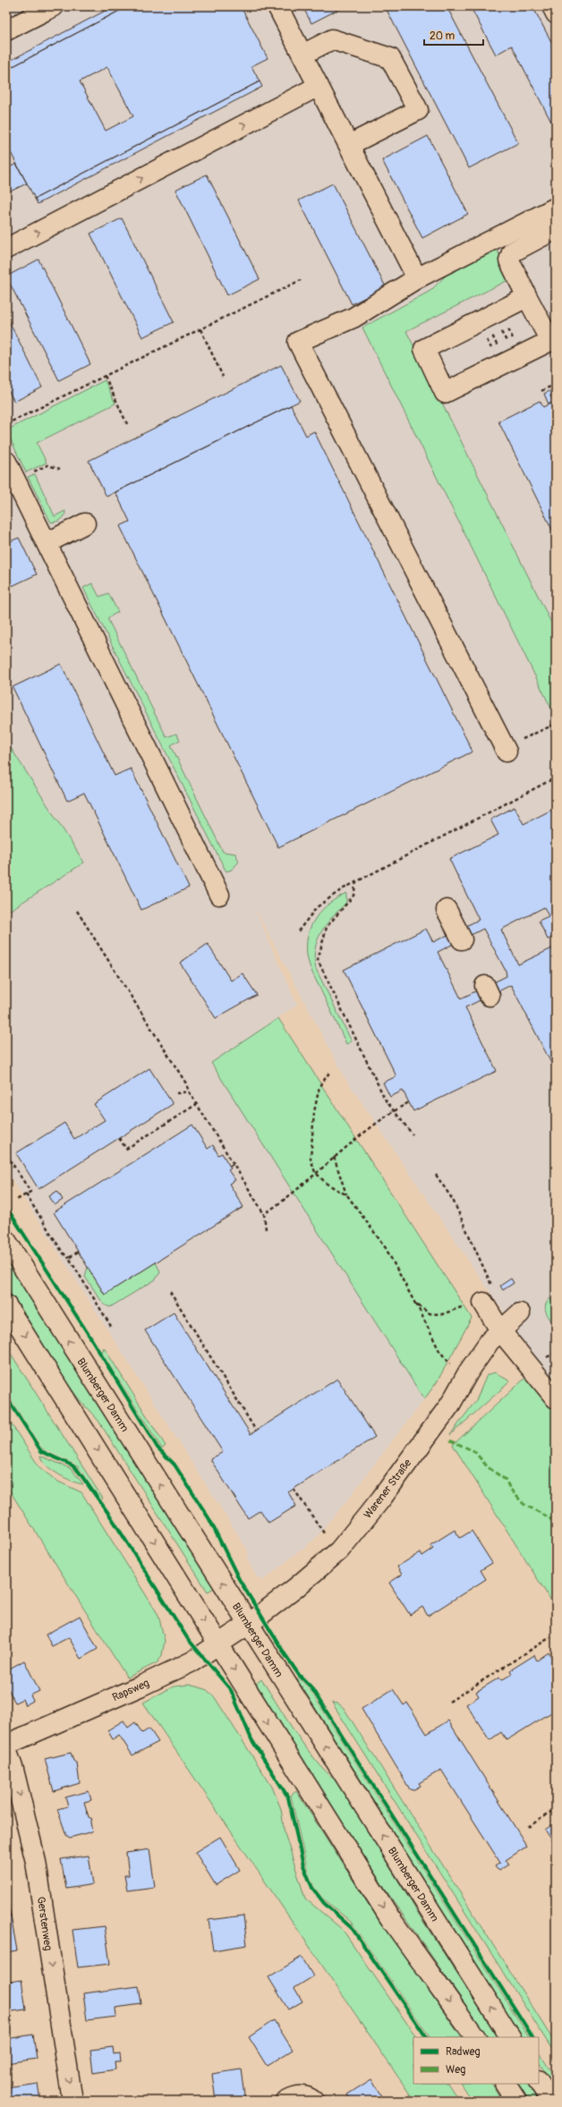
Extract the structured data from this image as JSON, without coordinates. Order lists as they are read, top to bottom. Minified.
{"streets":{"main road":["Blumberger Damm","Warener Straße","Rapsweg","Gerstenweg"]},"crossings":[["Blumberger Damm","Warener Straße"],["Blumberger Damm","Rapsweg"],["Warener Straße","Rapsweg"]],"one_way":["Gerstenweg"],"legend":["Radweg","Weg"],"scale_bar":"20 m"}
